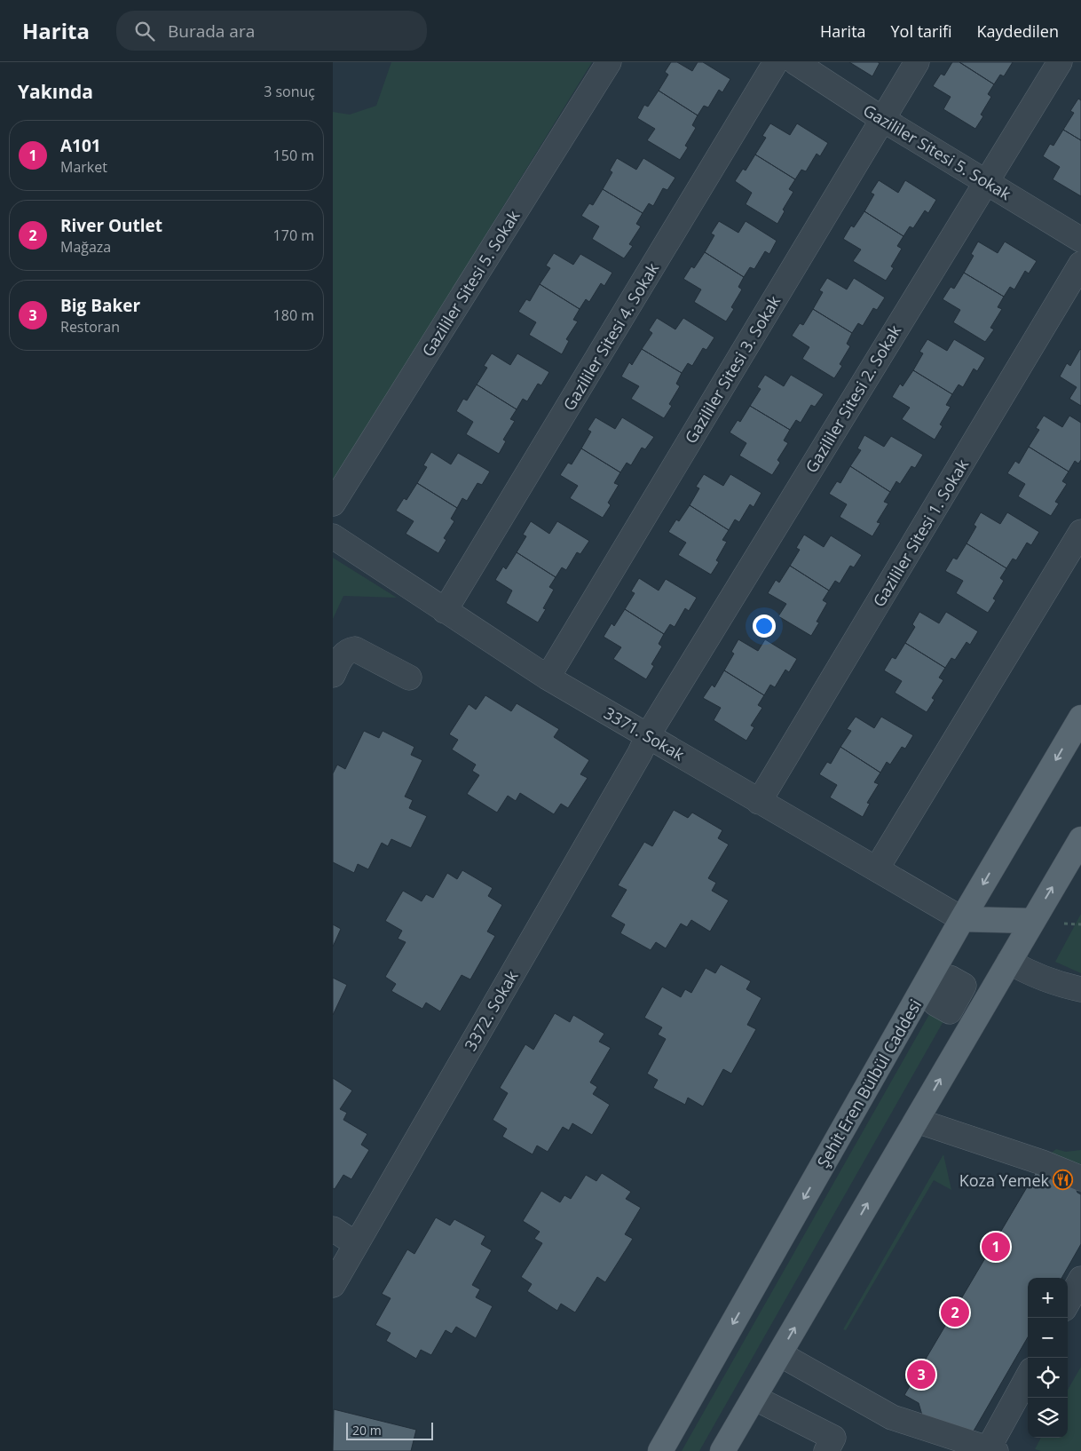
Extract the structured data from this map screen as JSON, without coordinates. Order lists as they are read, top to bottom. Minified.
{"streets":{"main road":["Şehit Eren Bülbül Caddesi"],"street":["Gazililer Sitesi 5. Sokak","Gazililer Sitesi 4. Sokak","Gazililer Sitesi 3. Sokak","Gazililer Sitesi 2. Sokak","Gazililer Sitesi 1. Sokak","3371. Sokak","3372. Sokak"]},"crossings":[["Gazililer Sitesi 5. Sokak","Gazililer Sitesi 3. Sokak"],["Gazililer Sitesi 5. Sokak","Gazililer Sitesi 2. Sokak"],["Gazililer Sitesi 4. Sokak","3371. Sokak"],["Gazililer Sitesi 3. Sokak","3371. Sokak"],["Gazililer Sitesi 2. Sokak","3371. Sokak"],["Gazililer Sitesi 2. Sokak","3372. Sokak"],["Gazililer Sitesi 1. Sokak","3371. Sokak"],["3371. Sokak","3372. Sokak"],["3371. Sokak","Şehit Eren Bülbül Caddesi"]],"places":{"restaurant":["Koza Yemek"]},"scale_bar":"20 m","page":{"header":"Harita","search":"Burada ara","nav":["Harita","Yol tarifi","Kaydedilen"],"heading":["Yakında","3 sonuç"],"list":[{"mark":"1","name":"A101","note":"Market","value":"150 m"},{"mark":"2","name":"River Outlet","note":"Mağaza","value":"170 m"},{"mark":"3","name":"Big Baker","note":"Restoran","value":"180 m"}],"pins":["1","2","3"],"map_buttons":["+","−"],"scale":"20 m"}}
